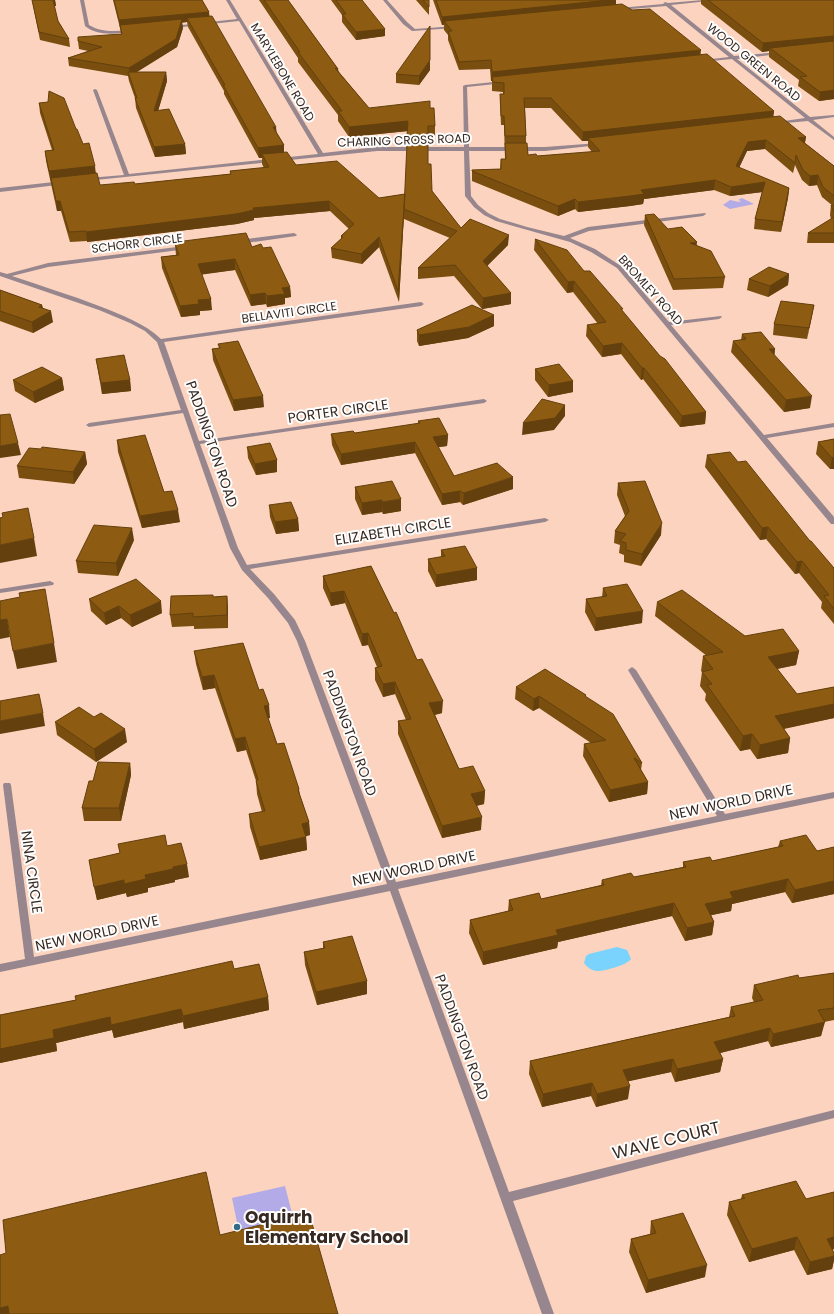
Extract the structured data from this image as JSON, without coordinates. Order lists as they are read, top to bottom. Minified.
{"streets":{"street":["WOOD GREEN ROAD","MARYLEBONE ROAD","CHARING CROSS ROAD","SCHORR CIRCLE","BROMLEY ROAD","BELLAVITI CIRCLE","PORTER CIRCLE","PADDINGTON ROAD","ELIZABETH CIRCLE","NEW WORLD DRIVE","NINA CIRCLE","WAVE COURT"]},"crossings":[["MARYLEBONE ROAD","CHARING CROSS ROAD"],["CHARING CROSS ROAD","BROMLEY ROAD"],["SCHORR CIRCLE","PADDINGTON ROAD"],["BELLAVITI CIRCLE","PADDINGTON ROAD"],["PORTER CIRCLE","PADDINGTON ROAD"],["PADDINGTON ROAD","ELIZABETH CIRCLE"],["PADDINGTON ROAD","NEW WORLD DRIVE"],["PADDINGTON ROAD","WAVE COURT"],["NEW WORLD DRIVE","NINA CIRCLE"]],"places":["Oquirrh Elementary School"]}
